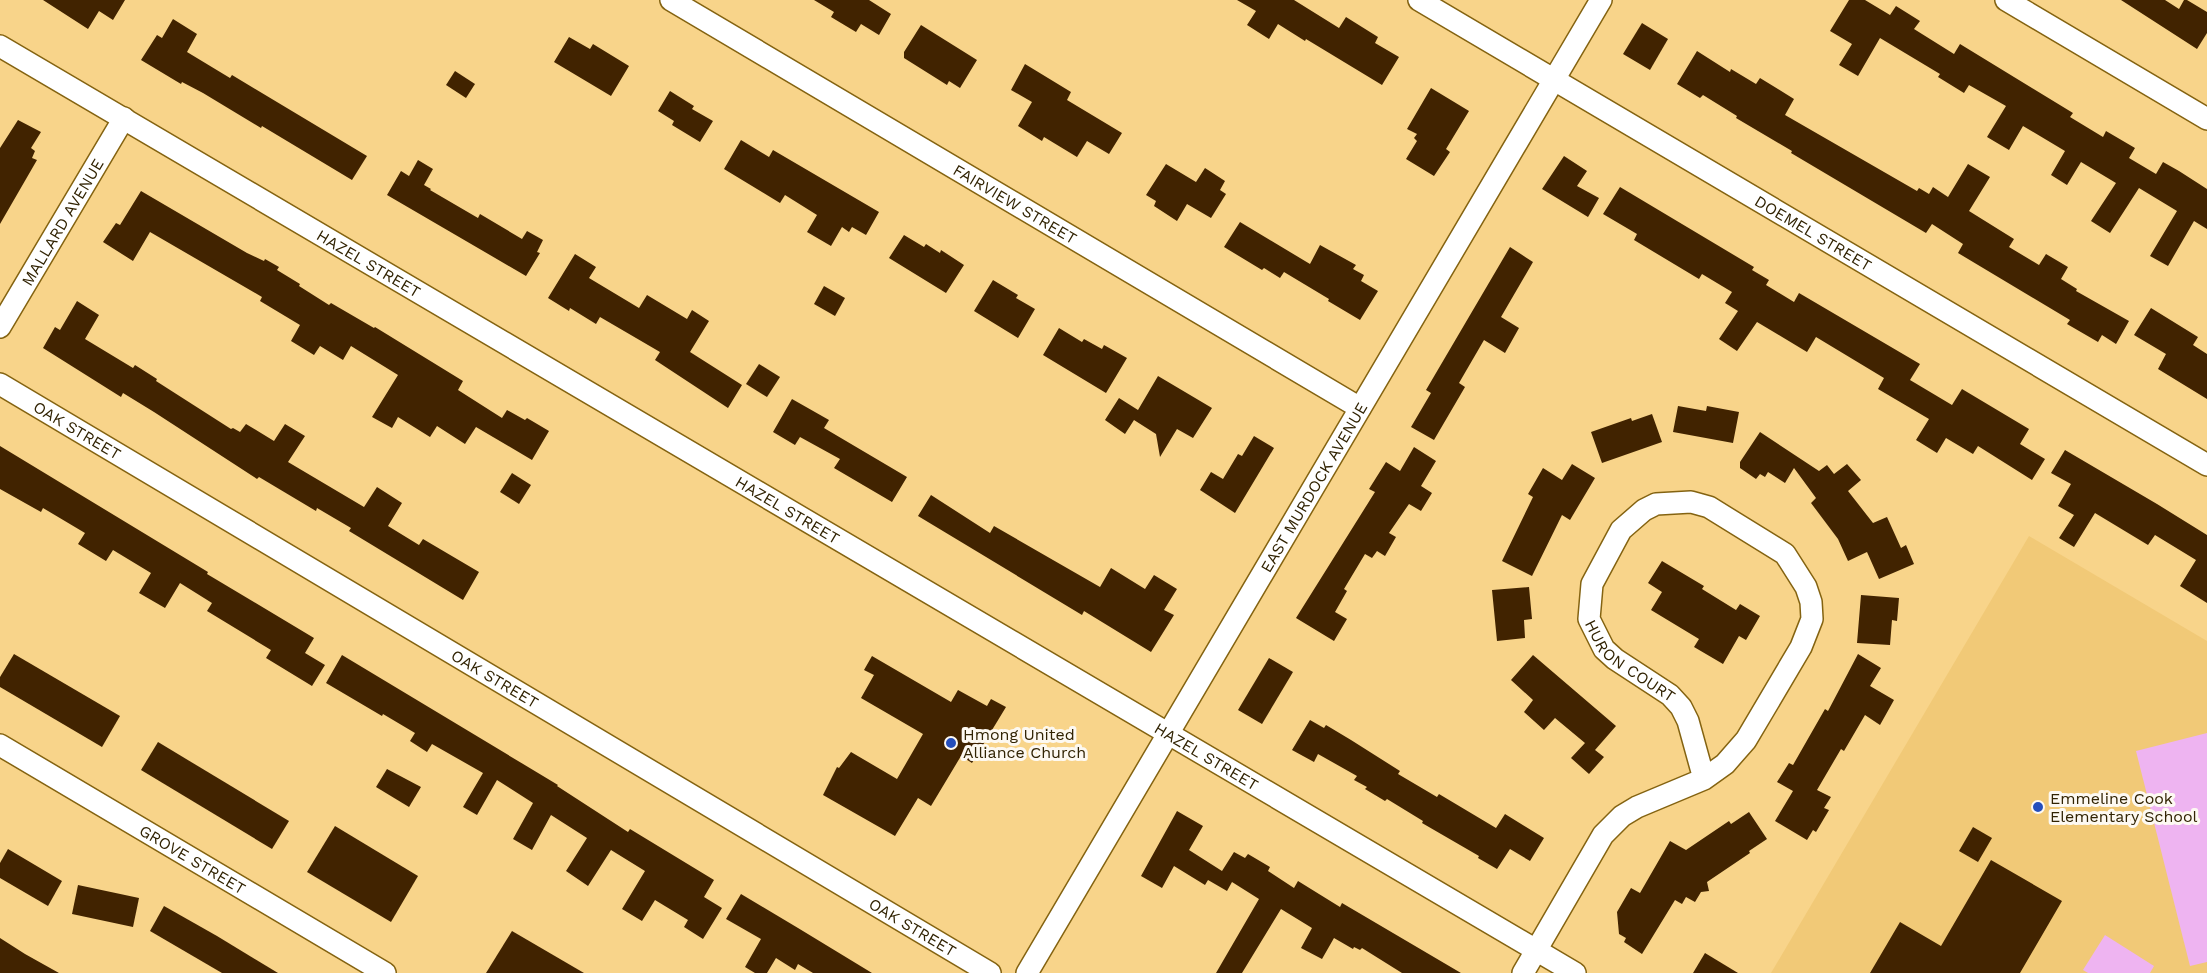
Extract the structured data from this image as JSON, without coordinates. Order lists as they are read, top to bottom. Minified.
{"streets":{"street":["FAIRVIEW STREET","MALLARD AVENUE","DOEMEL STREET","HAZEL STREET","OAK STREET","EAST MURDOCK AVENUE","HURON COURT","GROVE STREET"]},"crossings":[["FAIRVIEW STREET","EAST MURDOCK AVENUE"],["MALLARD AVENUE","HAZEL STREET"],["DOEMEL STREET","EAST MURDOCK AVENUE"],["HAZEL STREET","EAST MURDOCK AVENUE"],["HAZEL STREET","HURON COURT"]],"places":["Hmong United Alliance Church","Emmeline Cook Elementary School"]}
